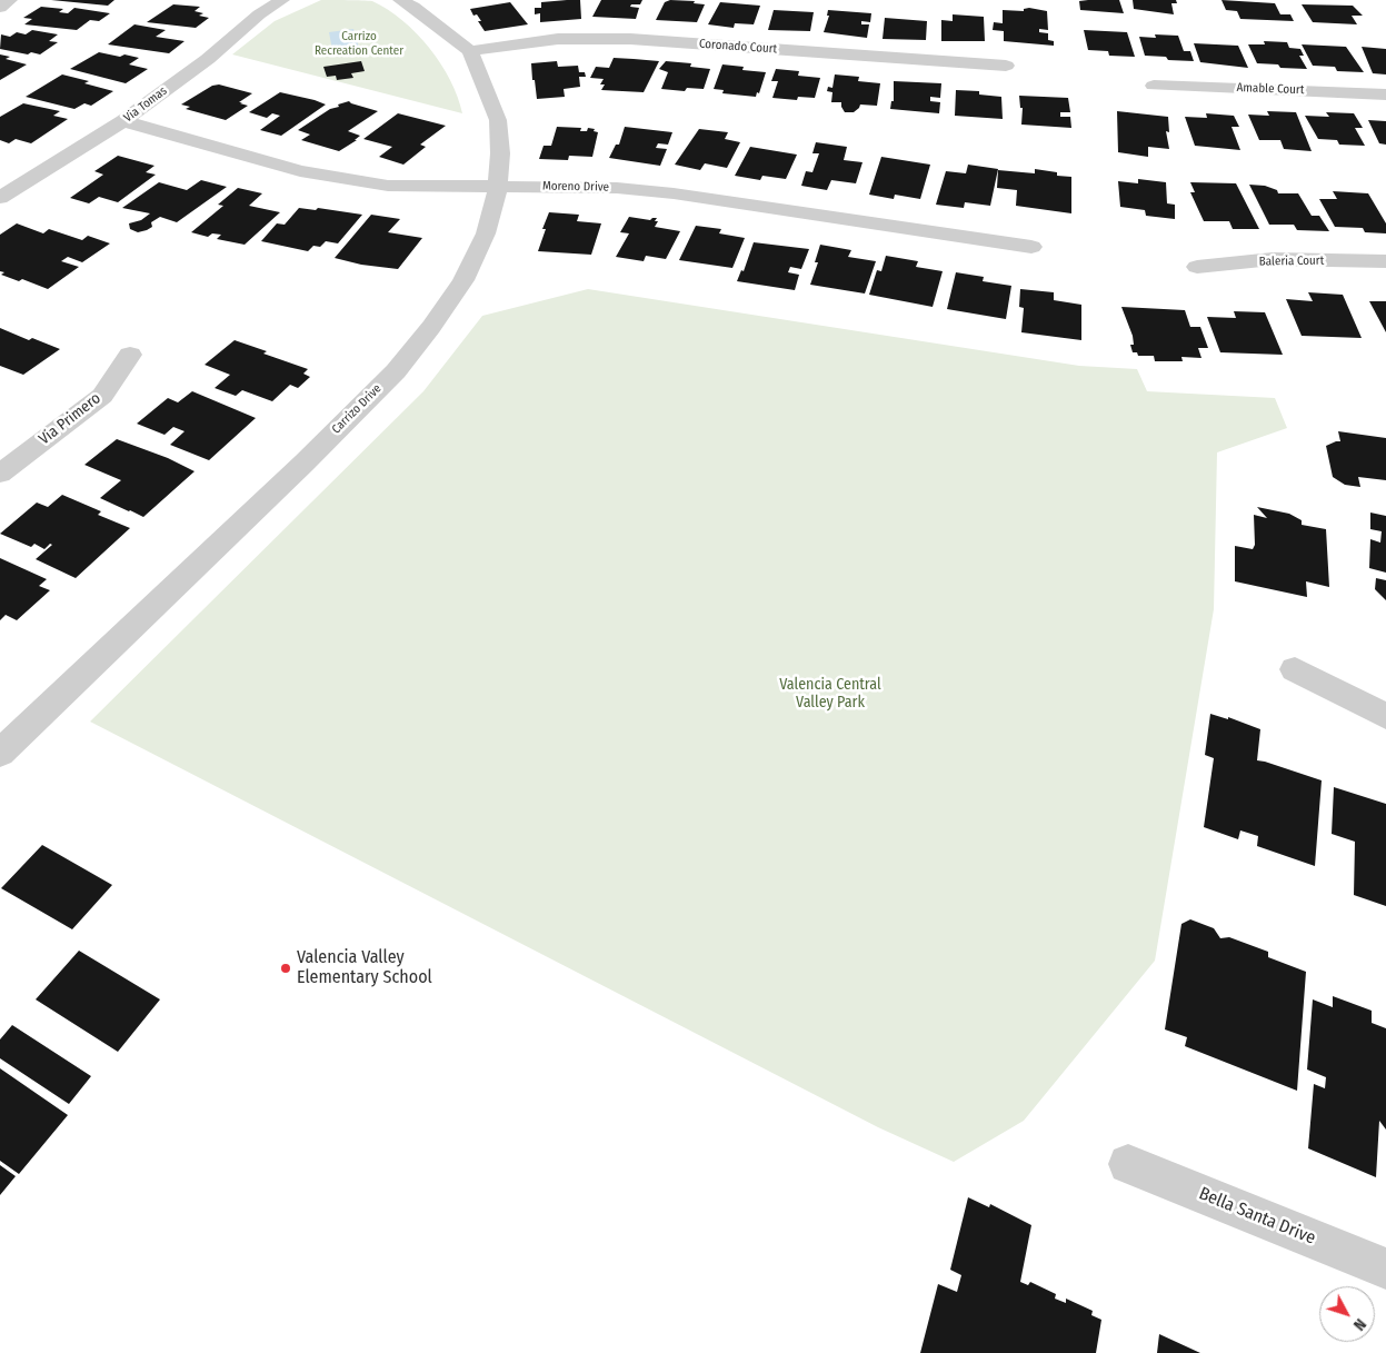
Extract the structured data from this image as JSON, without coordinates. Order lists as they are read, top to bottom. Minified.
{"streets":{"street":["Coronado Court","Amable Court","Via Tomas","Moreno Drive","Baleria Court","Carrizo Drive","Via Primero","Bella Santa Drive"]},"crossings":[["Coronado Court","Carrizo Drive"],["Via Tomas","Moreno Drive"],["Moreno Drive","Carrizo Drive"]],"parks":["Carrizo Recreation Center","Valencia Central Valley Park"],"places":["Valencia Valley Elementary School"],"north":"bottom right"}
